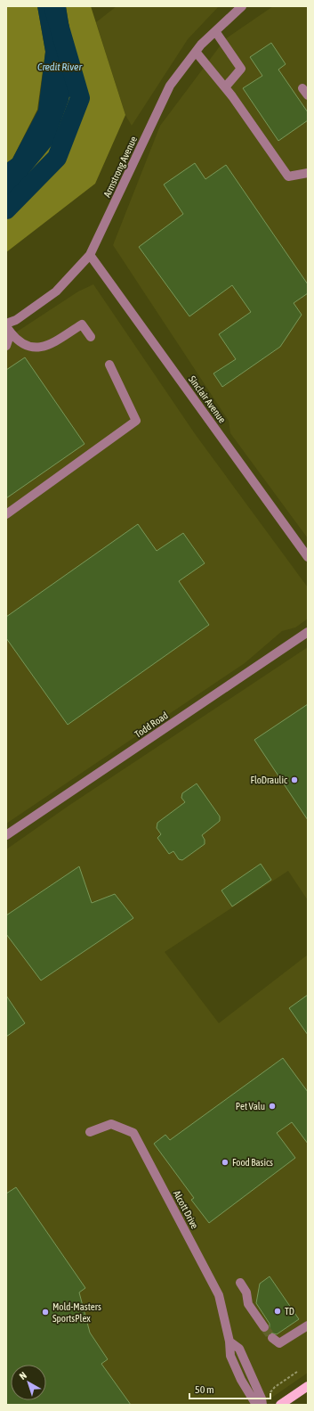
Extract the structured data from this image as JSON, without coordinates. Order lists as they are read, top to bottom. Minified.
{"streets":{"street":["Armstrong Avenue","Sinclair Avenue","Todd Road","Alcott Drive"]},"crossings":[["Armstrong Avenue","Sinclair Avenue"]],"water":["Credit River"],"places":["FloDraulic","Pet Valu","Food Basics","TD","Mold-Masters SportsPlex"],"scale_bar":"50 m","north":"top left"}
